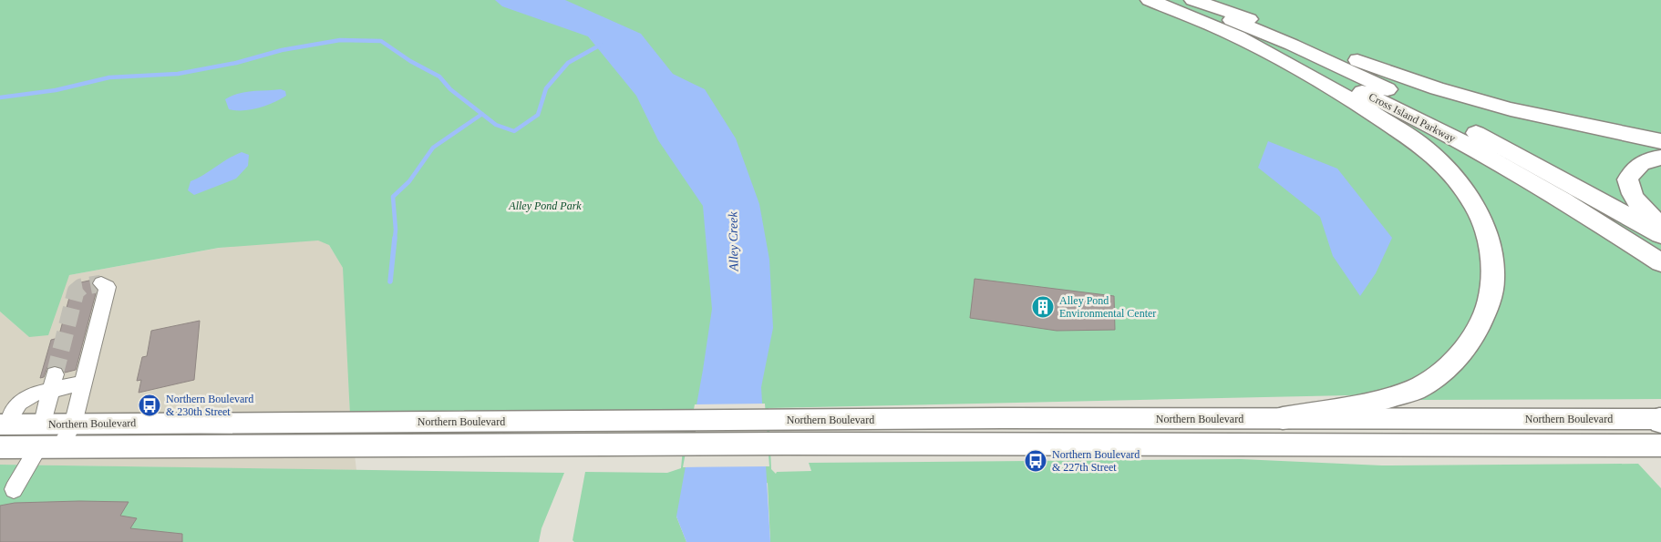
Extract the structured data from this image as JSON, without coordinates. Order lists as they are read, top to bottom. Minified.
{"streets":{"highway":["Cross Island Parkway"],"main road":["Northern Boulevard"]},"water":["Alley Creek"],"parks":["Alley Pond Park"],"places":{"building":["Alley Pond Environmental Center"],"bus stop":["Northern Boulevard & 230th Street","Northern Boulevard & 227th Street"]}}
